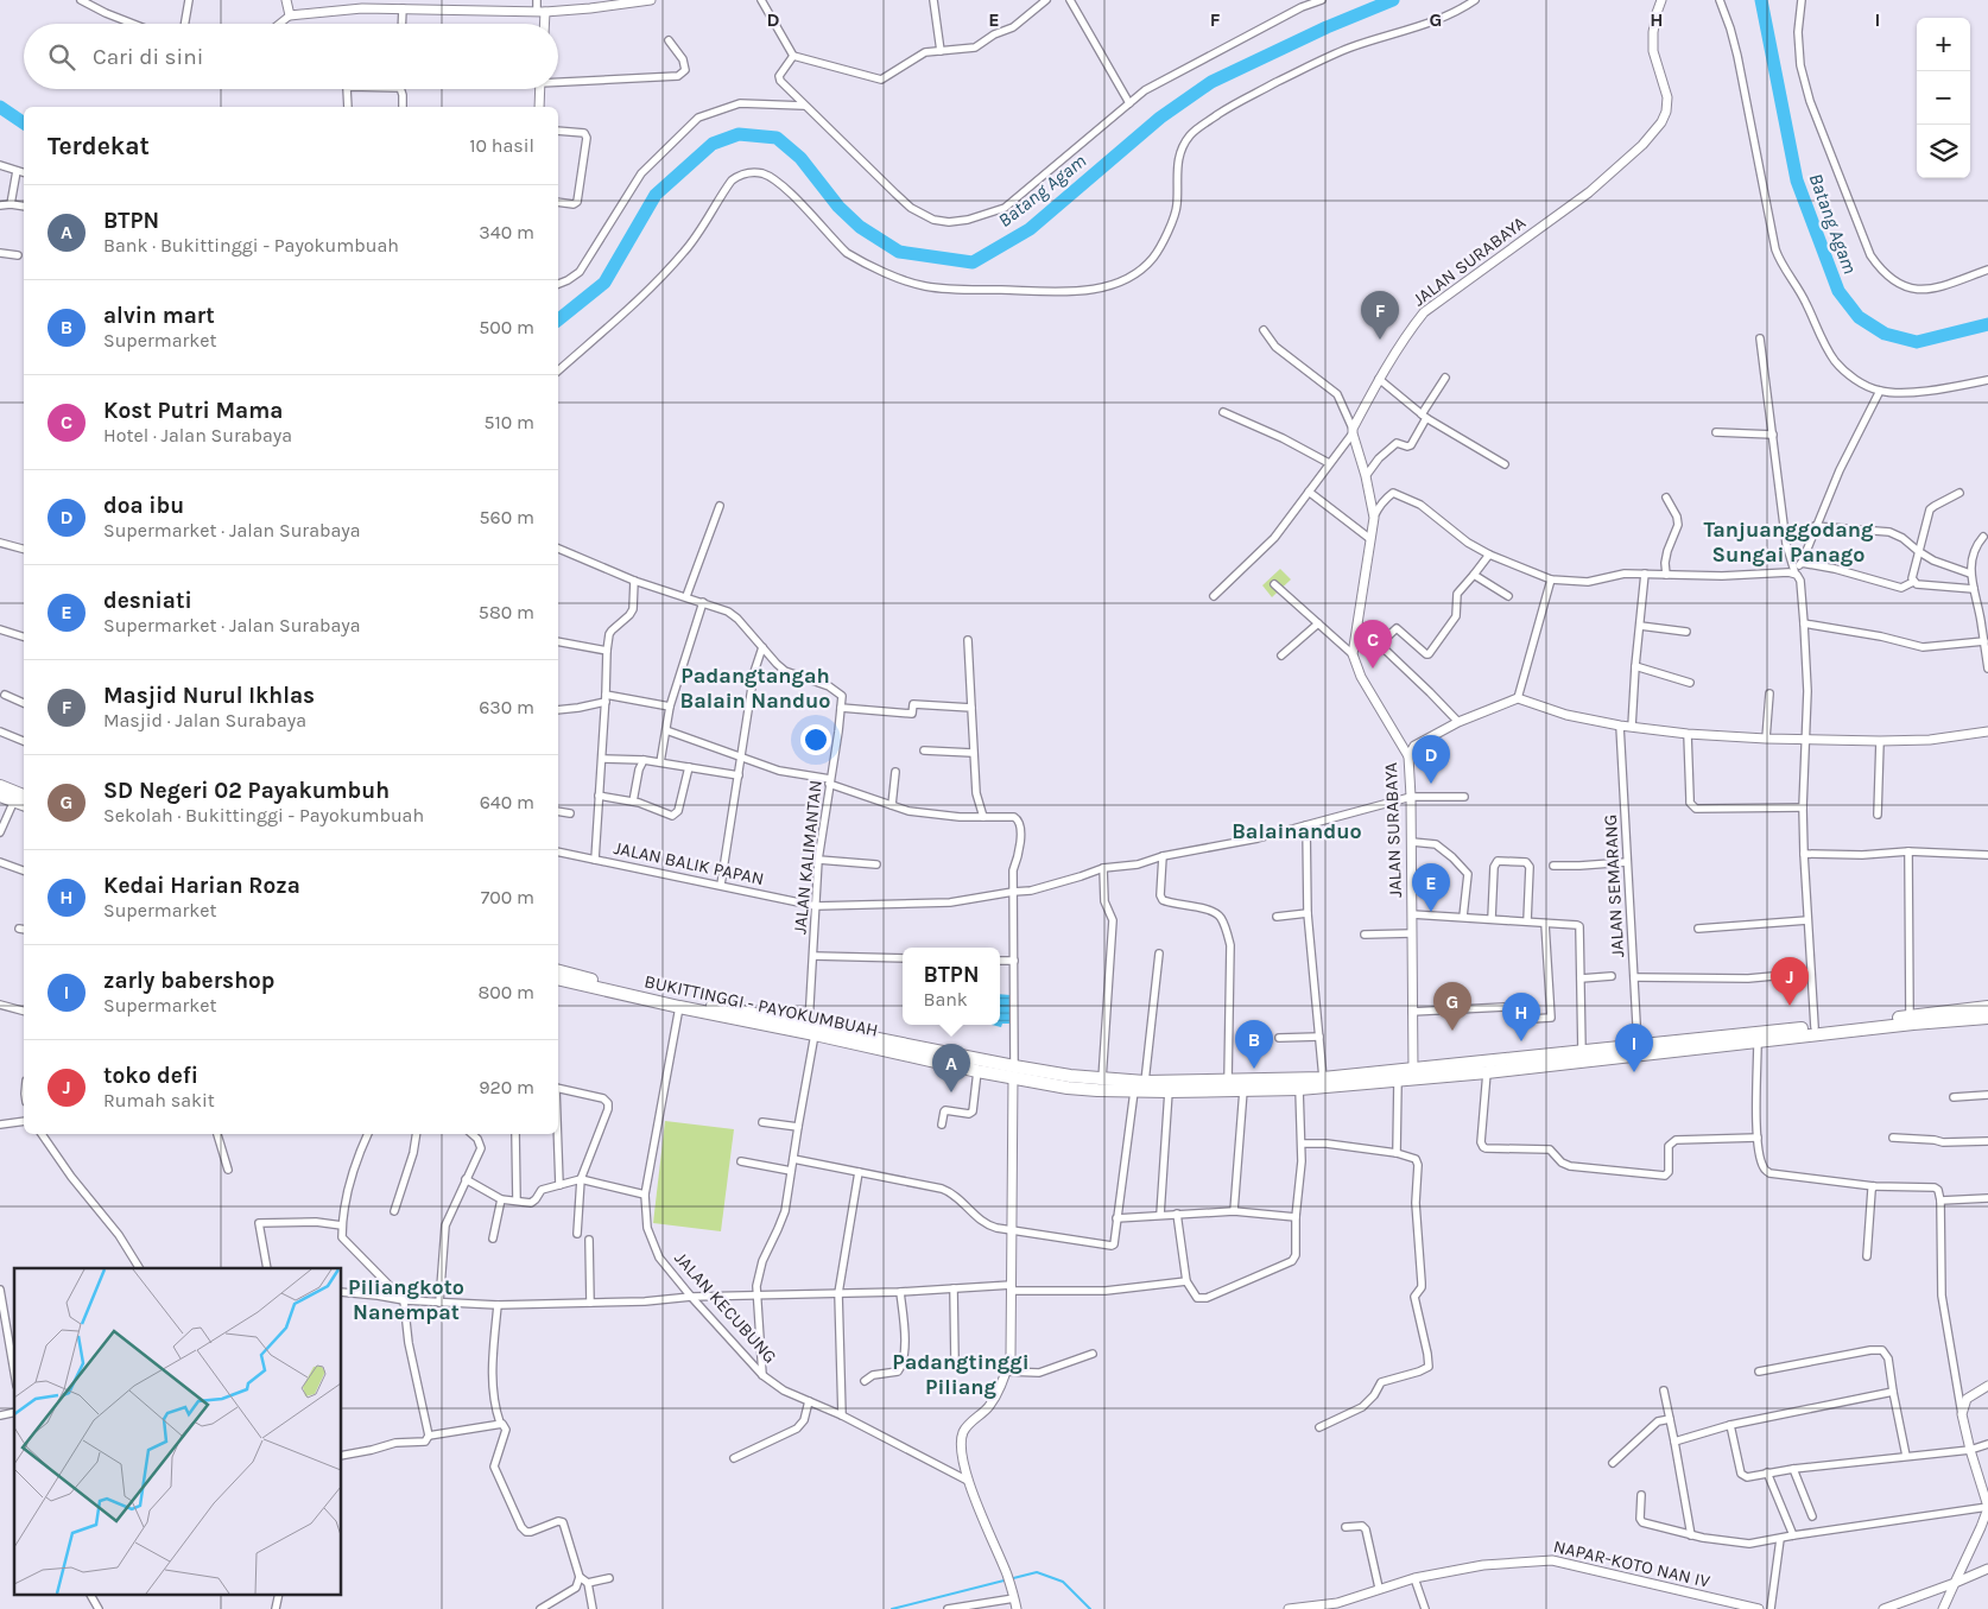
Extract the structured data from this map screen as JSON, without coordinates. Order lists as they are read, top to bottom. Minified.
{"streets":{"highway":["BUKITTINGGI - PAYOKUMBUAH"],"street":["JALAN SURABAYA","JALAN KALIMANTAN","JALAN BALIK PAPAN","JALAN SEMARANG","JALAN KECUBUNG","NAPAR-KOTO NAN IV"]},"crossings":[["JALAN SURABAYA","JALAN BALIK PAPAN"],["JALAN SURABAYA","BUKITTINGGI - PAYOKUMBUAH"],["JALAN KALIMANTAN","JALAN BALIK PAPAN"],["JALAN KALIMANTAN","BUKITTINGGI - PAYOKUMBUAH"],["JALAN KALIMANTAN","JALAN KECUBUNG"],["JALAN SEMARANG","BUKITTINGGI - PAYOKUMBUAH"],["BUKITTINGGI - PAYOKUMBUAH","JALAN KECUBUNG"]],"districts":["Tanjuanggodang Sungai Panago","Padangtangah Balain Nanduo","Balainanduo","Piliangkoto Nanempat","Padangtinggi Piliang"],"water":["Batang Agam"],"page":{"map_buttons":["+","−"],"search":"Cari di sini","heading":["Terdekat","10 hasil"],"list":[{"mark":"A","name":"BTPN","note":"Bank · Bukittinggi - Payokumbuah","value":"340 m"},{"mark":"B","name":"alvin mart","note":"Supermarket","value":"500 m"},{"mark":"C","name":"Kost Putri Mama","note":"Hotel · Jalan Surabaya","value":"510 m"},{"mark":"D","name":"doa ibu","note":"Supermarket · Jalan Surabaya","value":"560 m"},{"mark":"E","name":"desniati","note":"Supermarket · Jalan Surabaya","value":"580 m"},{"mark":"F","name":"Masjid Nurul Ikhlas","note":"Masjid · Jalan Surabaya","value":"630 m"},{"mark":"G","name":"SD Negeri 02 Payakumbuh","note":"Sekolah · Bukittinggi - Payokumbuah","value":"640 m"},{"mark":"H","name":"Kedai Harian Roza","note":"Supermarket","value":"700 m"},{"mark":"I","name":"zarly babershop","note":"Supermarket","value":"800 m"},{"mark":"J","name":"toko defi","note":"Rumah sakit","value":"920 m"}],"pins":["F","C","D","E","J","G","H","B","I","A"],"popup":["BTPN","Bank"]},"grid":{"columns":["D","E","F","G","H","I"]}}
